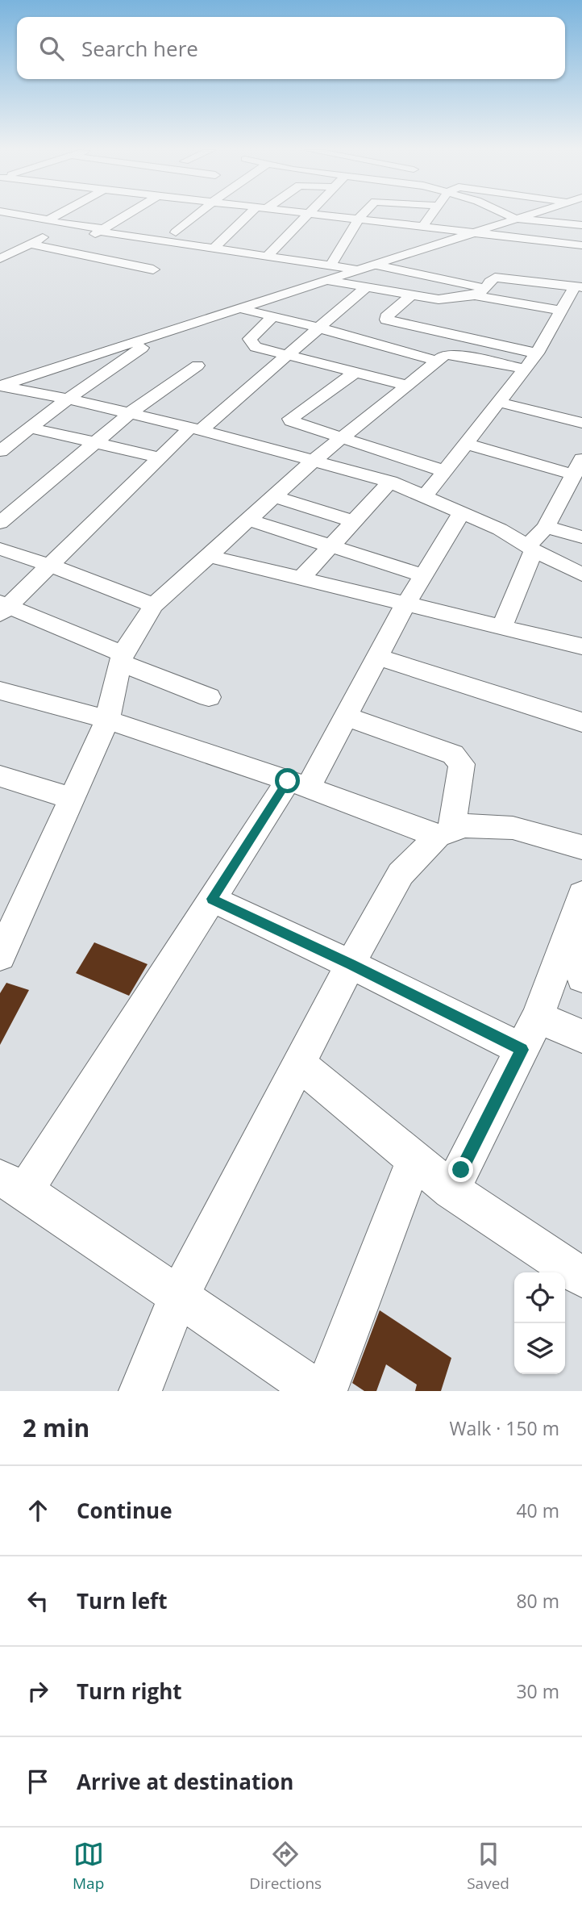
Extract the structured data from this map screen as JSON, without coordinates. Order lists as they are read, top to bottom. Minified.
{"page":{"search":"Search here","heading":["2 min","Walk · 150 m"],"list":[["Continue","40 m"],["Turn left","80 m"],["Turn right","30 m"],"Arrive at destination"],"nav":["Map","Directions","Saved"]}}
